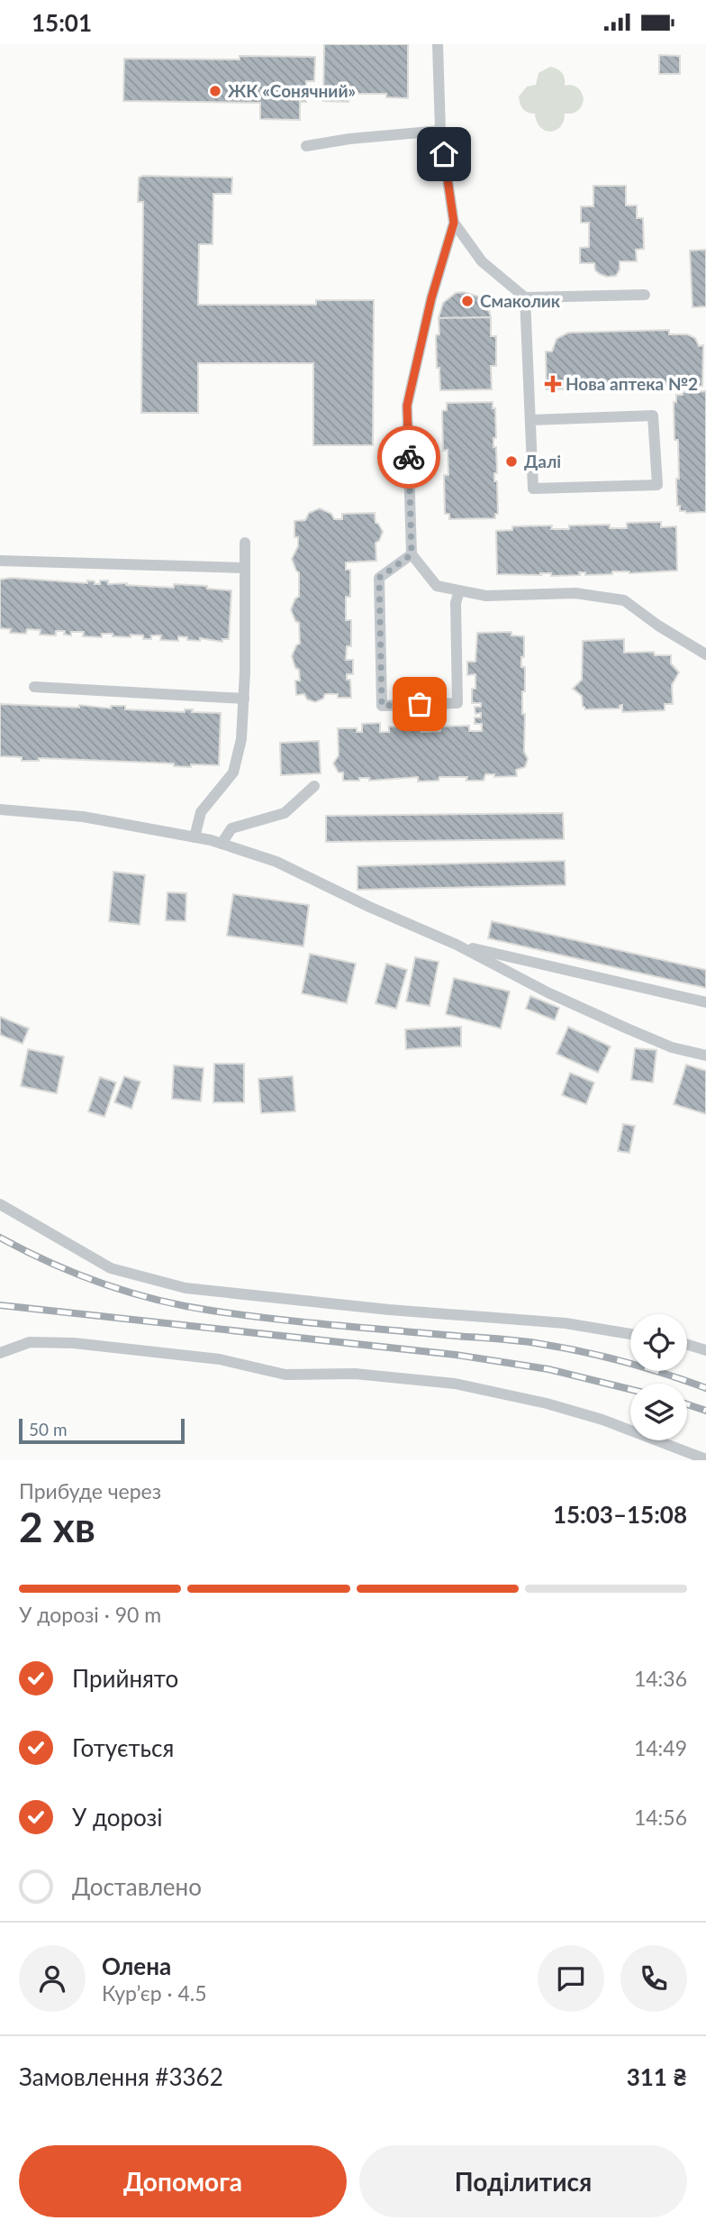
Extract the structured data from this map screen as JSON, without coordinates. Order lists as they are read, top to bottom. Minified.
{"places":{"other":["ЖК «Сонячний»","Смаколик","Далі"],"health":["Нова аптека №2"]},"scale_bar":"50 m","page":{"status":"15:01","scale":"50 m","heading":["2 хв","Прибуде через","15:03–15:08"],"panel":["Олена","Кур’єр · 4.5","Замовлення #3362","311 ₴"],"bar":"У дорозі · 90 m","list":[["Прийнято","14:36"],["Готується","14:49"],["У дорозі","14:56"],"Доставлено"],"buttons":["Допомога","Поділитися"]}}
